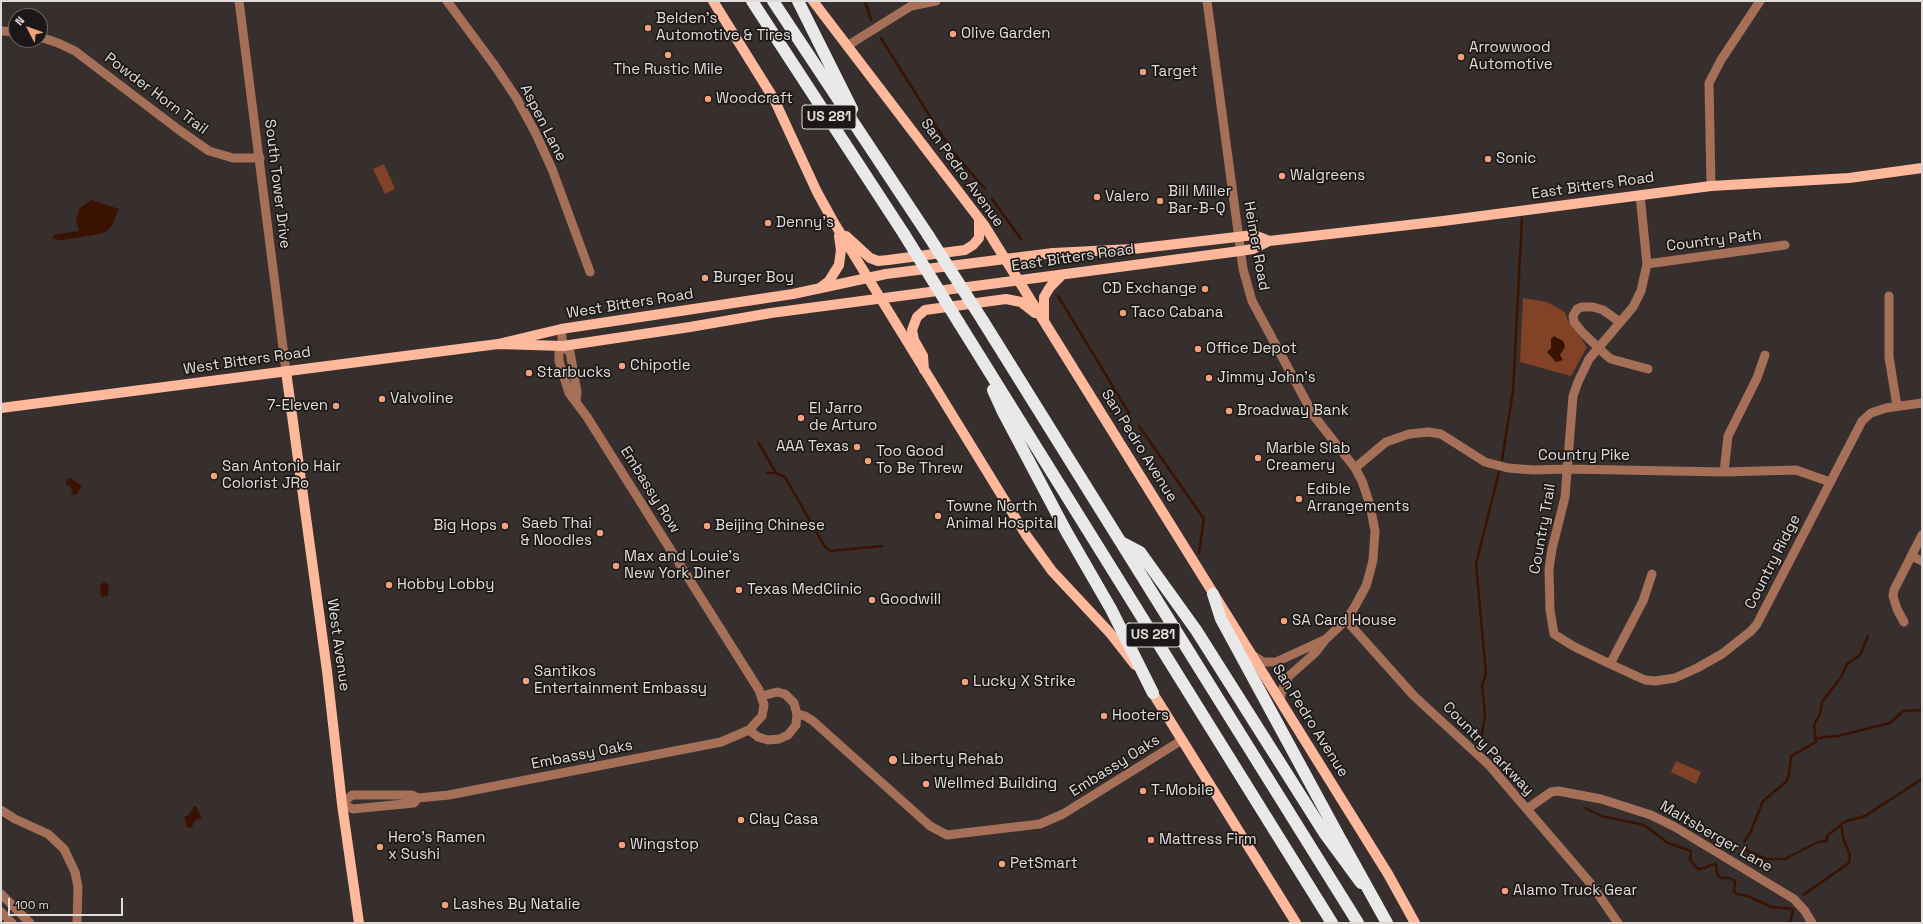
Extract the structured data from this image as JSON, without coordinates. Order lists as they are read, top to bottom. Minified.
{"streets":{"highway":["US 281"],"main road":["San Pedro Avenue","East Bitters Road","West Bitters Road","West Avenue"],"street":["Powder Horn Trail","Aspen Lane","South Tower Drive","Country Path","Heimer Road","Country Pike","Embassy Row","Country Trail","Country Ridge","Country Parkway","Embassy Oaks","Maltsberger Lane"]},"crossings":[["Powder Horn Trail","South Tower Drive"],["San Pedro Avenue","East Bitters Road"],["San Pedro Avenue","Heimer Road"],["San Pedro Avenue","West Bitters Road"],["South Tower Drive","West Bitters Road"],["South Tower Drive","West Avenue"],["East Bitters Road","Heimer Road"],["East Bitters Road","West Bitters Road"],["East Bitters Road","Country Trail"],["Country Path","Country Trail"],["Heimer Road","Country Pike"],["Heimer Road","Country Parkway"],["West Bitters Road","Embassy Row"],["West Bitters Road","West Avenue"],["Country Pike","Country Trail"],["Country Pike","Country Ridge"],["Embassy Row","Embassy Oaks"],["Country Trail","Country Ridge"],["West Avenue","Embassy Oaks"],["Country Parkway","Maltsberger Lane"]],"places":["Belden's Automotive & Tires","Olive Garden","The Rustic Mile","Arrowwood Automotive","Target","Woodcraft","Sonic","Walgreens","Valero","Bill Miller Bar-B-Q","Denny's","Burger Boy","CD Exchange","Taco Cabana","Office Depot","Chipotle","Starbucks","Jimmy John's","Valvoline","7-Eleven","Broadway Bank","El Jarro de Arturo","AAA Texas","Marble Slab Creamery","Too Good To Be Threw","San Antonio Hair Colorist JRo","Edible Arrangements","Towne North Animal Hospital","Big Hops","Beijing Chinese","Saeb Thai & Noodles","Max and Louie's New York Diner","Hobby Lobby","Texas MedClinic","Goodwill","SA Card House","Santikos Entertainment Embassy","Lucky X Strike","Hooters","Liberty Rehab","Wellmed Building","T-Mobile","Clay Casa","Mattress Firm","Wingstop","Hero's Ramen x Sushi","PetSmart","Alamo Truck Gear","Lashes By Natalie"],"scale_bar":"100 m","north":"top left"}
